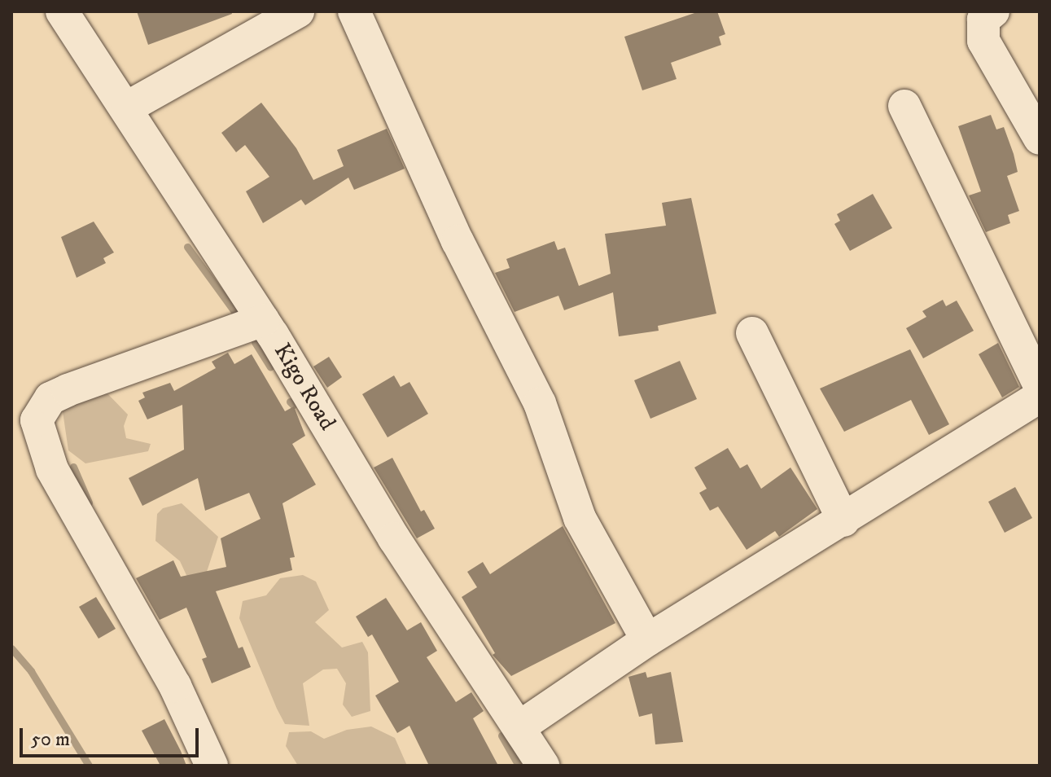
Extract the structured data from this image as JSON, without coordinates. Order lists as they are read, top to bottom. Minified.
{"streets":{"street":["Kigo Road"]},"scale_bar":"50 m"}
